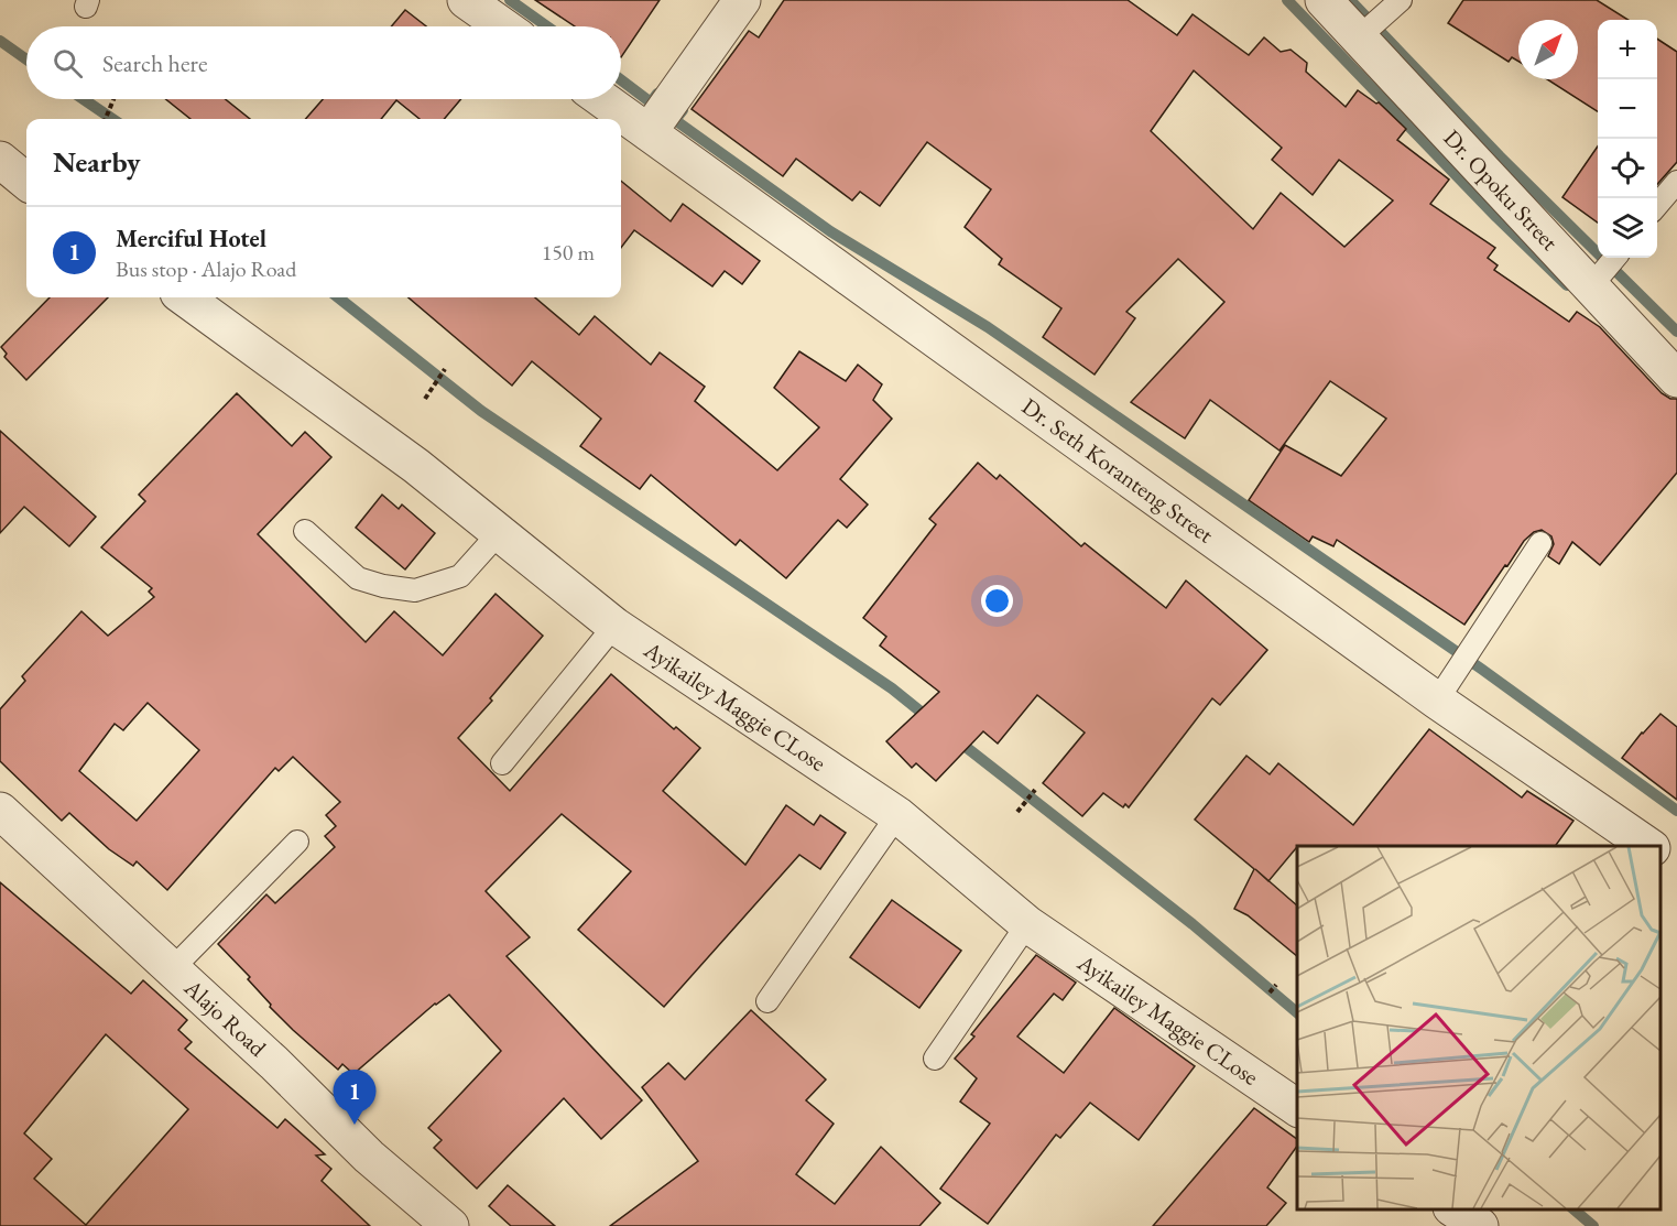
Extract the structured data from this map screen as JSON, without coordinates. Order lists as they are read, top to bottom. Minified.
{"streets":{"street":["Dr. Opoku Street","Dr. Seth Koranteng Street","Ayikailey Maggie CLose","Alajo Road"]},"north":"top right","page":{"map_buttons":["+","−"],"search":"Search here","heading":"Nearby","list":[{"mark":"1","name":"Merciful Hotel","note":"Bus stop · Alajo Road","value":"150 m"}],"pins":"1"}}
